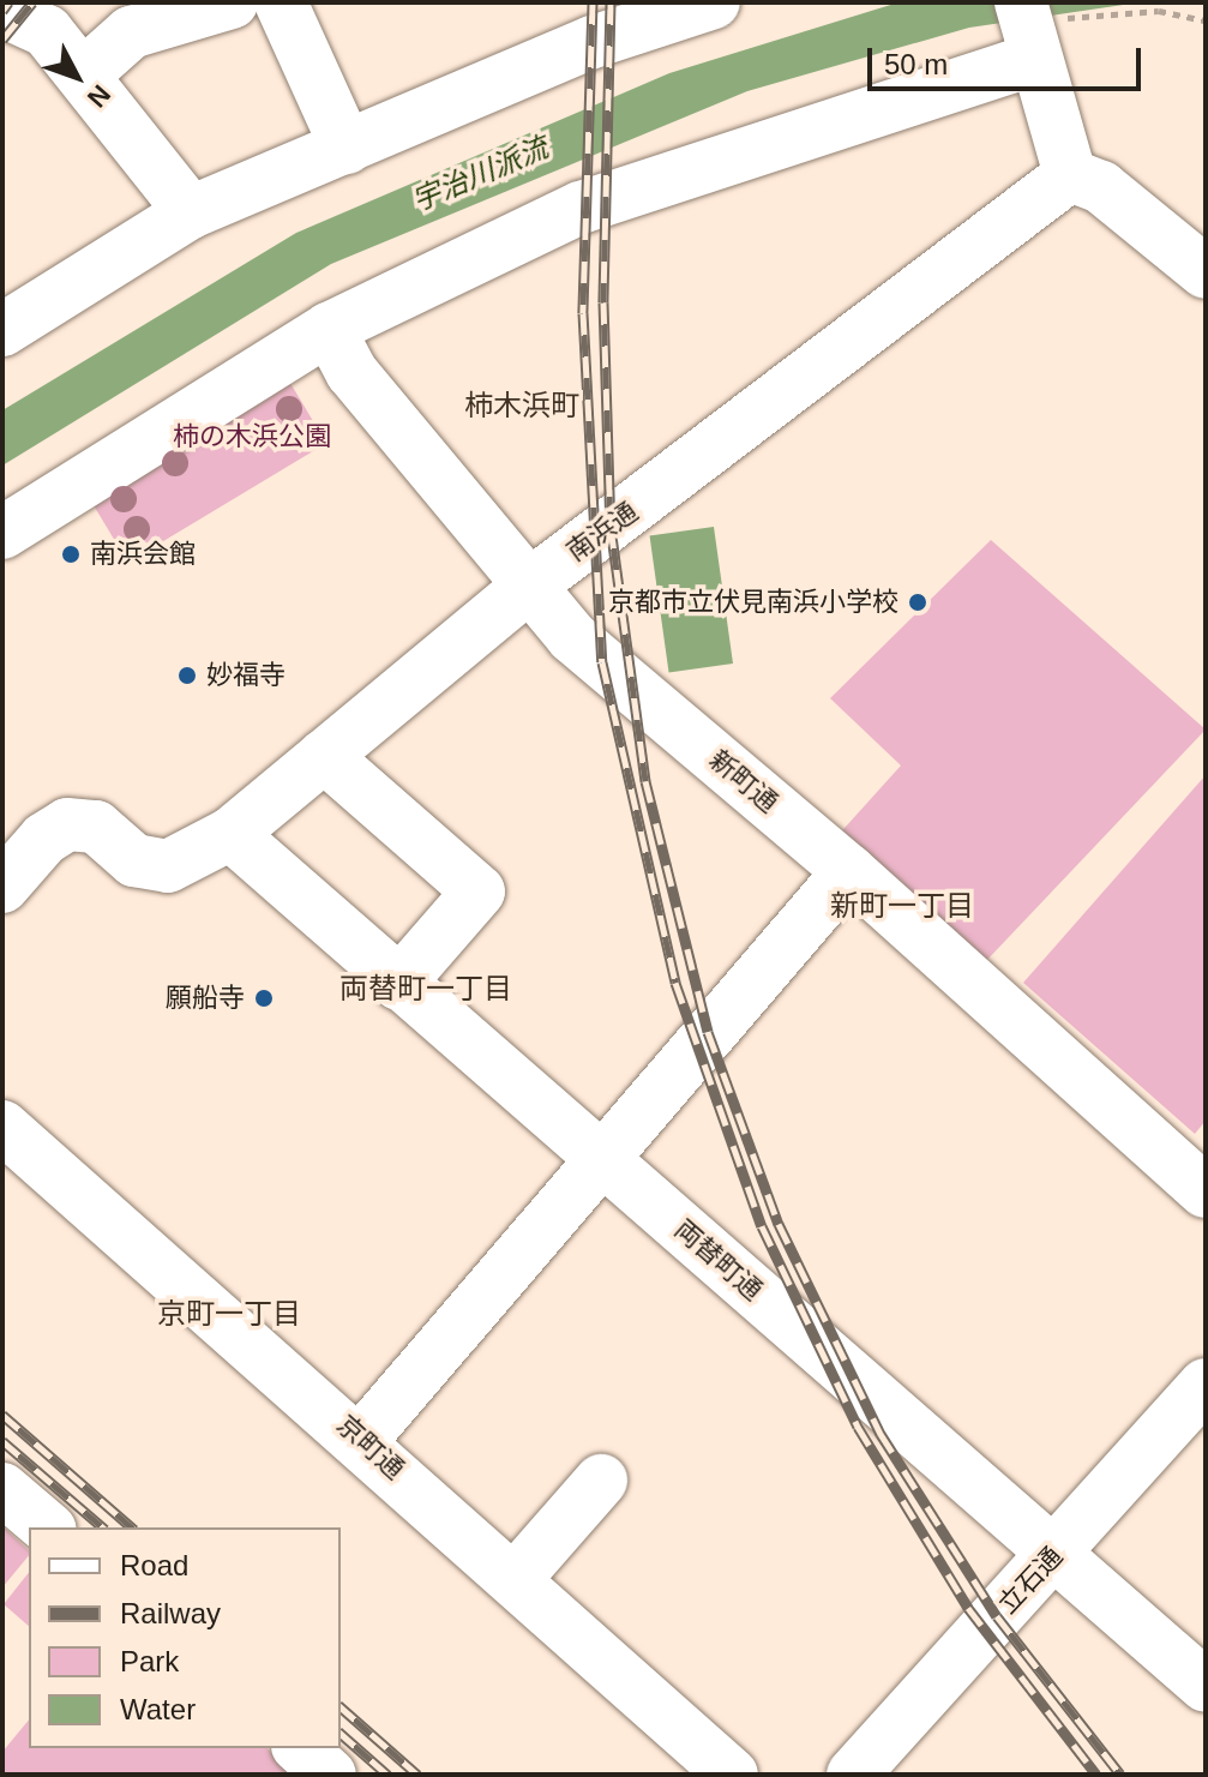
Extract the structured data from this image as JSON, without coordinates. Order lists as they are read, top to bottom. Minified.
{"streets":{"street":["南浜通","新町通","両替町通","京町通","立石通"]},"crossings":[["南浜通","新町通"],["南浜通","両替町通"],["両替町通","立石通"]],"districts":["柿木浜町","新町一丁目","両替町一丁目","京町一丁目"],"water":["宇治川派流"],"parks":["柿の木浜公園"],"places":["南浜会館","京都市立伏見南浜小学校","妙福寺","願船寺"],"legend":["Road","Railway","Park","Water"],"scale_bar":"50 m","north":"bottom right"}
